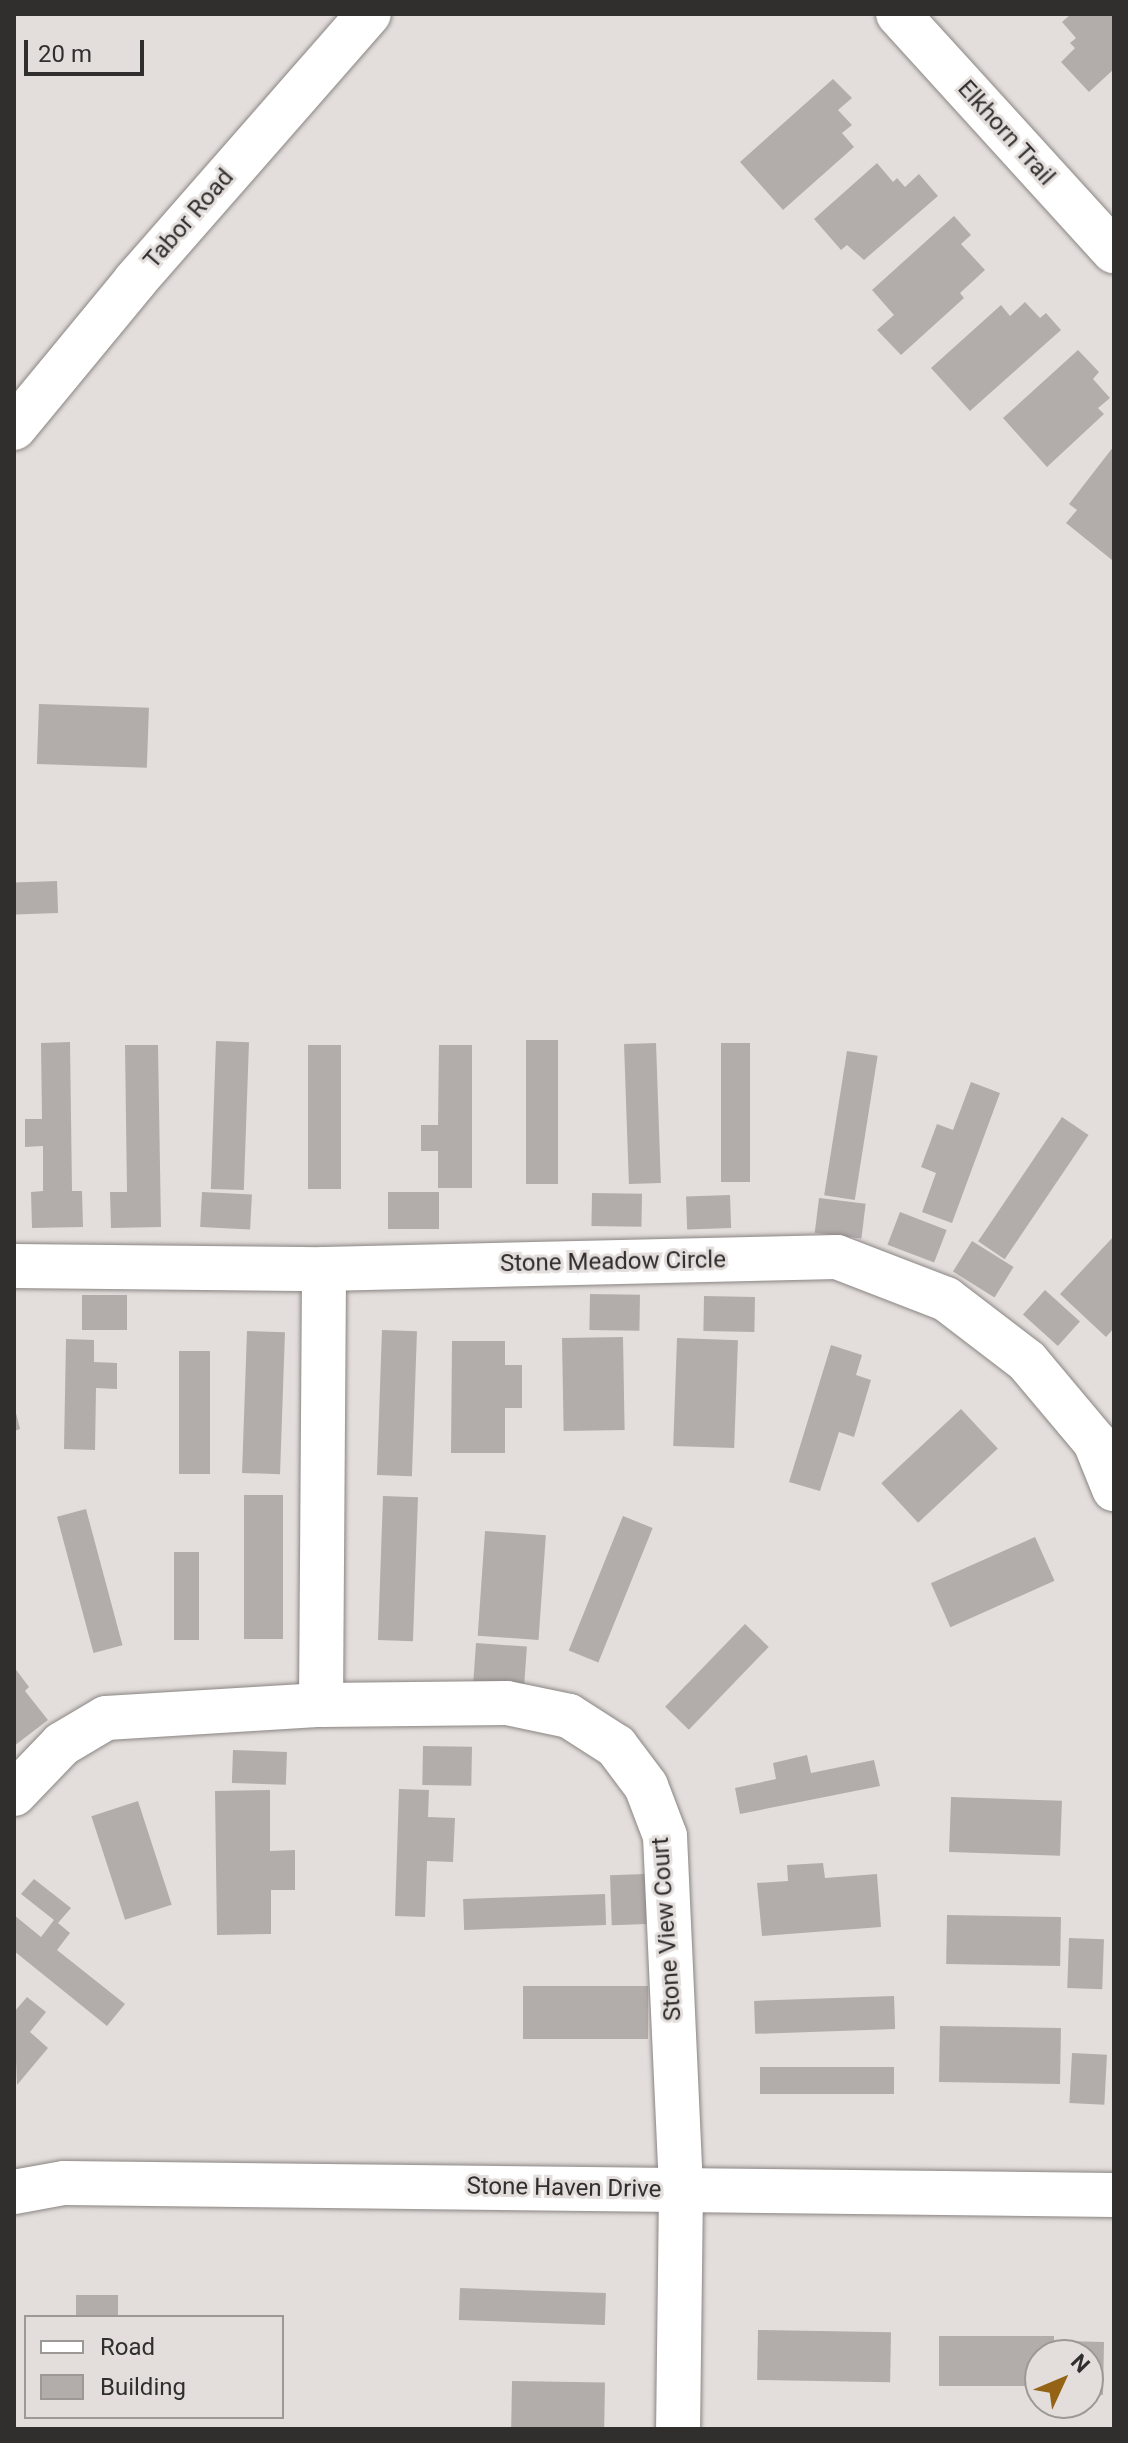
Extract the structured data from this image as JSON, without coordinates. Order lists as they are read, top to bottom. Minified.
{"streets":{"street":["Elkhorn Trail","Tabor Road","Stone Meadow Circle","Stone View Court","Stone Haven Drive"]},"crossings":[["Stone View Court","Stone Haven Drive"]],"legend":["Road","Building"],"scale_bar":"20 m","north":"top right"}
